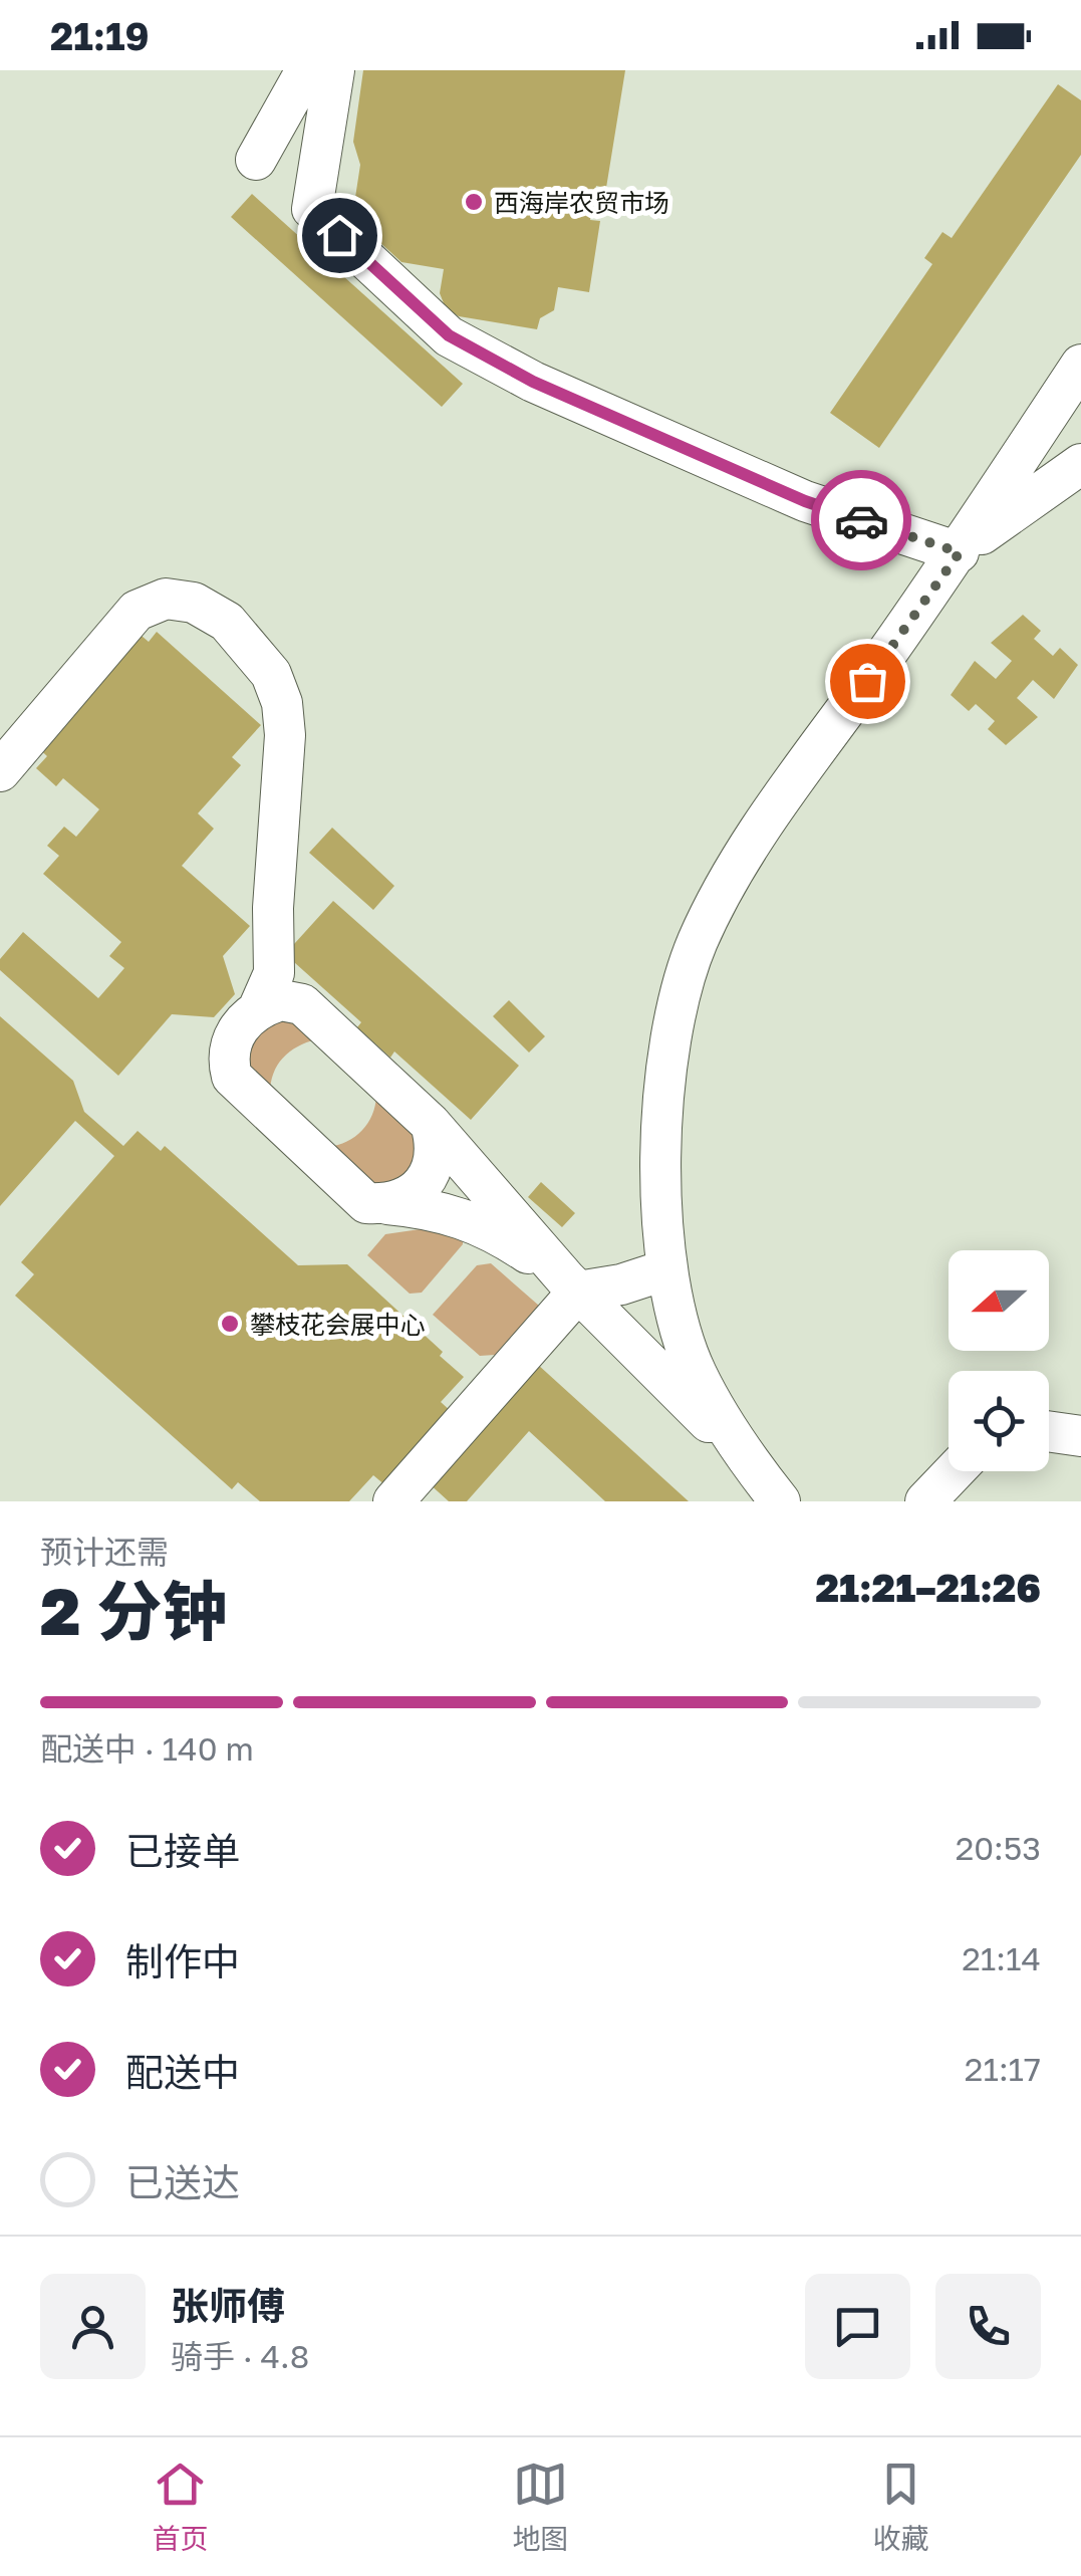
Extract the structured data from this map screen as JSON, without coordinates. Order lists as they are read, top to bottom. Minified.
{"places":["西海岸农贸市场","攀枝花会展中心"],"north":"left","page":{"status":"21:19","heading":["2 分钟","预计还需","21:21–21:26"],"panel":["张师傅","骑手 · 4.8"],"bar":"配送中 · 140 m","list":[["已接单","20:53"],["制作中","21:14"],["配送中","21:17"],"已送达"],"tabs":["首页","地图","收藏"]}}
